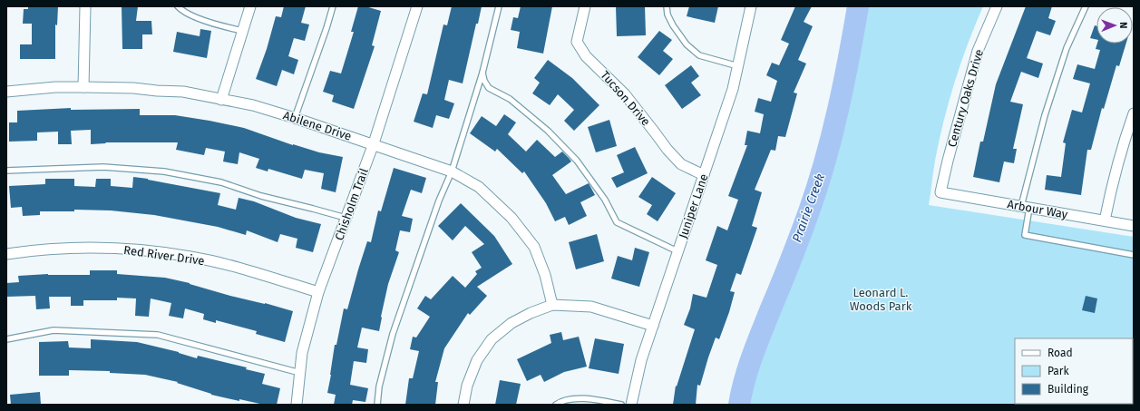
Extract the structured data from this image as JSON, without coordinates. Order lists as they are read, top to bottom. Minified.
{"streets":{"street":["Tucson Drive","Century Oaks Drive","Abilene Drive","Chisholm Trail","Juniper Lane","Arbour Way","Red River Drive"]},"crossings":[["Tucson Drive","Juniper Lane"],["Century Oaks Drive","Arbour Way"],["Abilene Drive","Chisholm Trail"],["Chisholm Trail","Red River Drive"]],"water":["Prairie Creek"],"parks":["Leonard L. Woods Park"],"legend":["Road","Park","Building"],"north":"right"}
